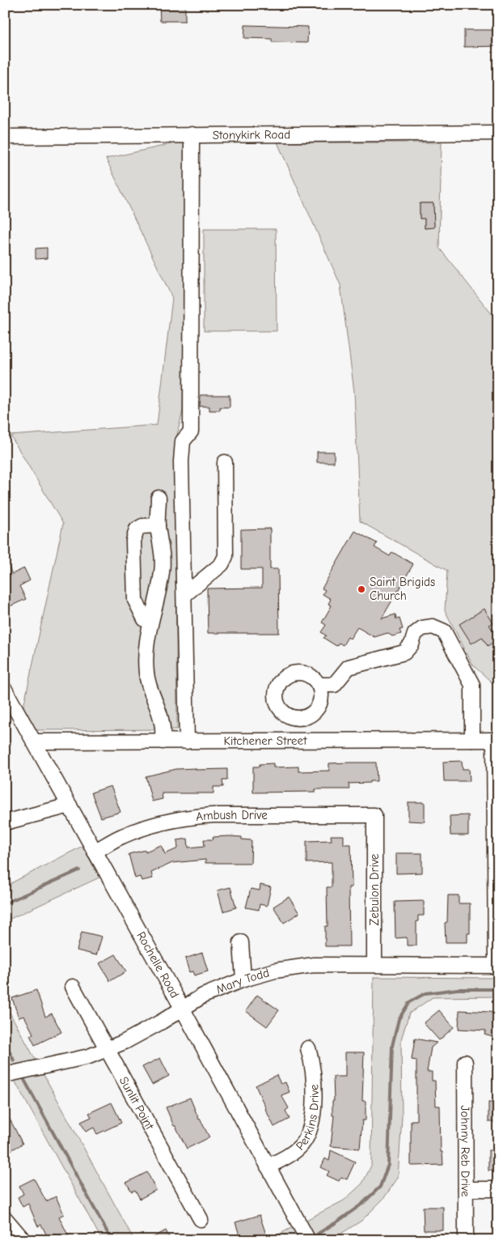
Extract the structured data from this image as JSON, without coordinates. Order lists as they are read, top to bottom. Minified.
{"streets":{"street":["Stonykirk Road","Kitchener Street","Ambush Drive","Zebulon Drive","Rochelle Road","Mary Todd","Sunlit Point","Perkins Drive","Johnny Reb Drive"]},"crossings":[["Kitchener Street","Rochelle Road"],["Ambush Drive","Zebulon Drive"],["Ambush Drive","Rochelle Road"],["Zebulon Drive","Mary Todd"],["Rochelle Road","Mary Todd"],["Rochelle Road","Perkins Drive"],["Mary Todd","Sunlit Point"]],"places":["Saint Brigids Church"]}
